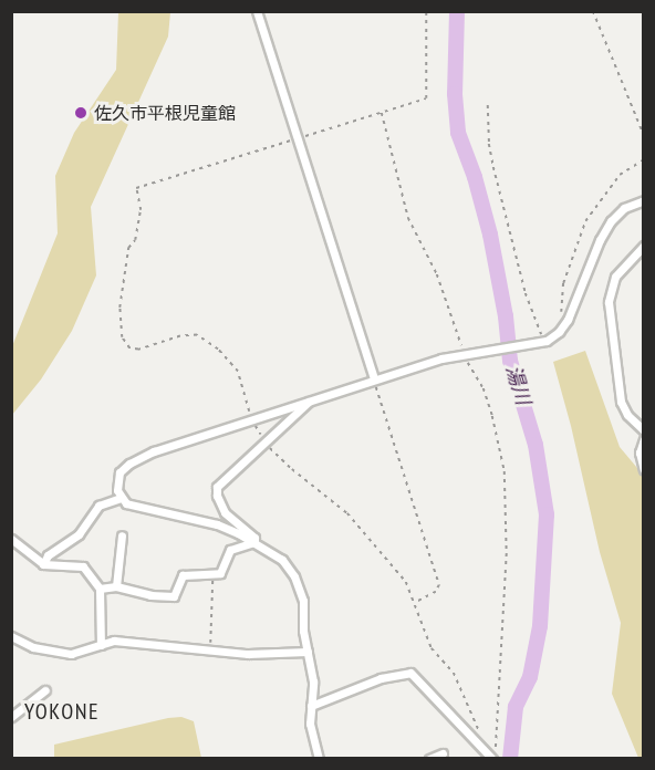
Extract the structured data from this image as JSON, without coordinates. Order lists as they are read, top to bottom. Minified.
{"districts":["YOKONE"],"water":["湯川"],"places":["佐久市平根児童館"]}
